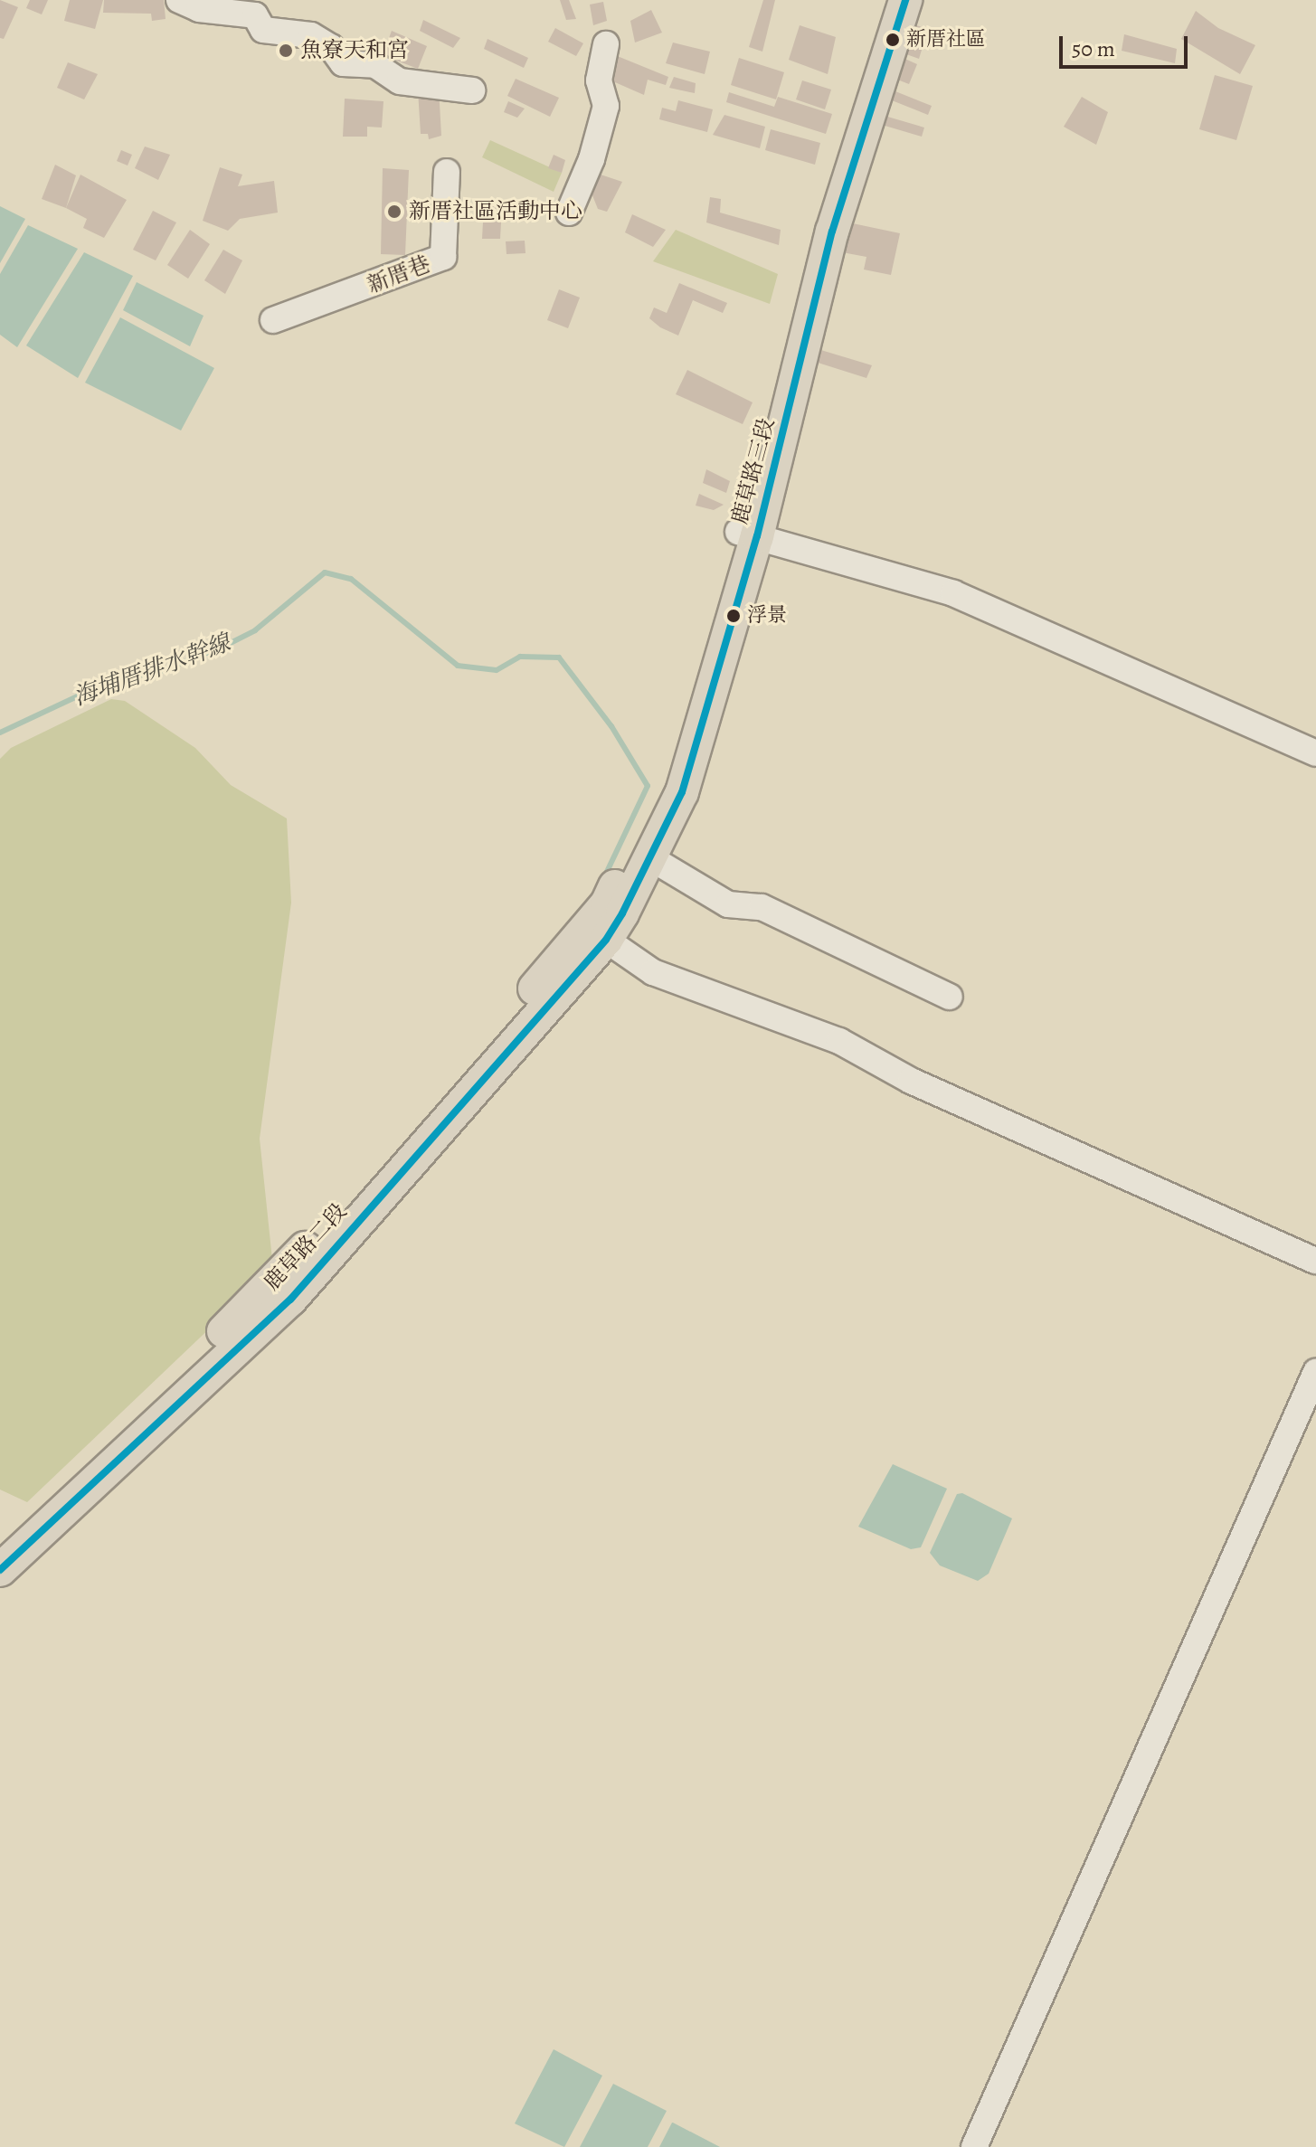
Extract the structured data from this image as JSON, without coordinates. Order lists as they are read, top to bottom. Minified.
{"streets":{"main road":["鹿草路三段","鹿草路二段"],"street":["新厝巷"]},"crossings":[["鹿草路三段","鹿草路二段"]],"water":["海埔厝排水幹線"],"places":["新厝社區","魚寮天和宮","新厝社區活動中心","浮景"],"scale_bar":"50 m"}
